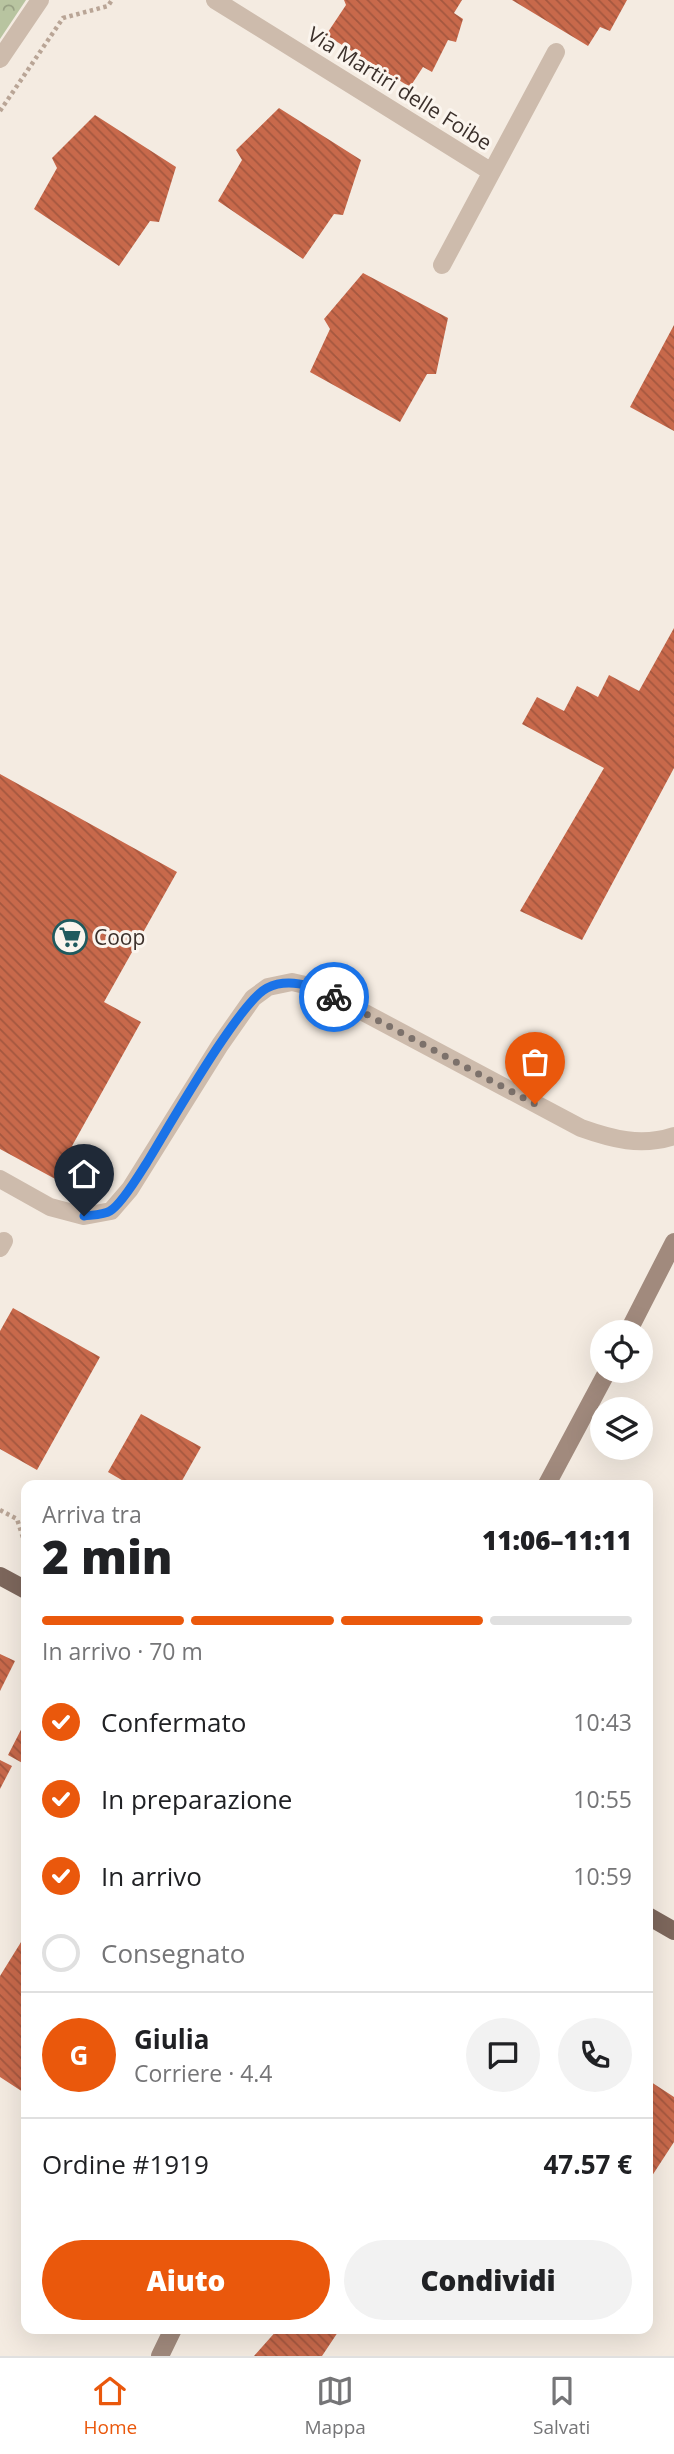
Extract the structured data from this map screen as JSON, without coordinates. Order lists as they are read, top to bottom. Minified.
{"streets":{"street":["Via Martiri delle Foibe"]},"places":{"supermarket":["Coop"]},"page":{"heading":["2 min","Arriva tra","11:06–11:11"],"panel":["Giulia","Corriere · 4.4","Ordine #1919","47.57 €"],"bar":"In arrivo · 70 m","list":[["Confermato","10:43"],["In preparazione","10:55"],["In arrivo","10:59"],"Consegnato"],"round":"G","buttons":["Aiuto","Condividi"],"tabs":["Home","Mappa","Salvati"]}}
